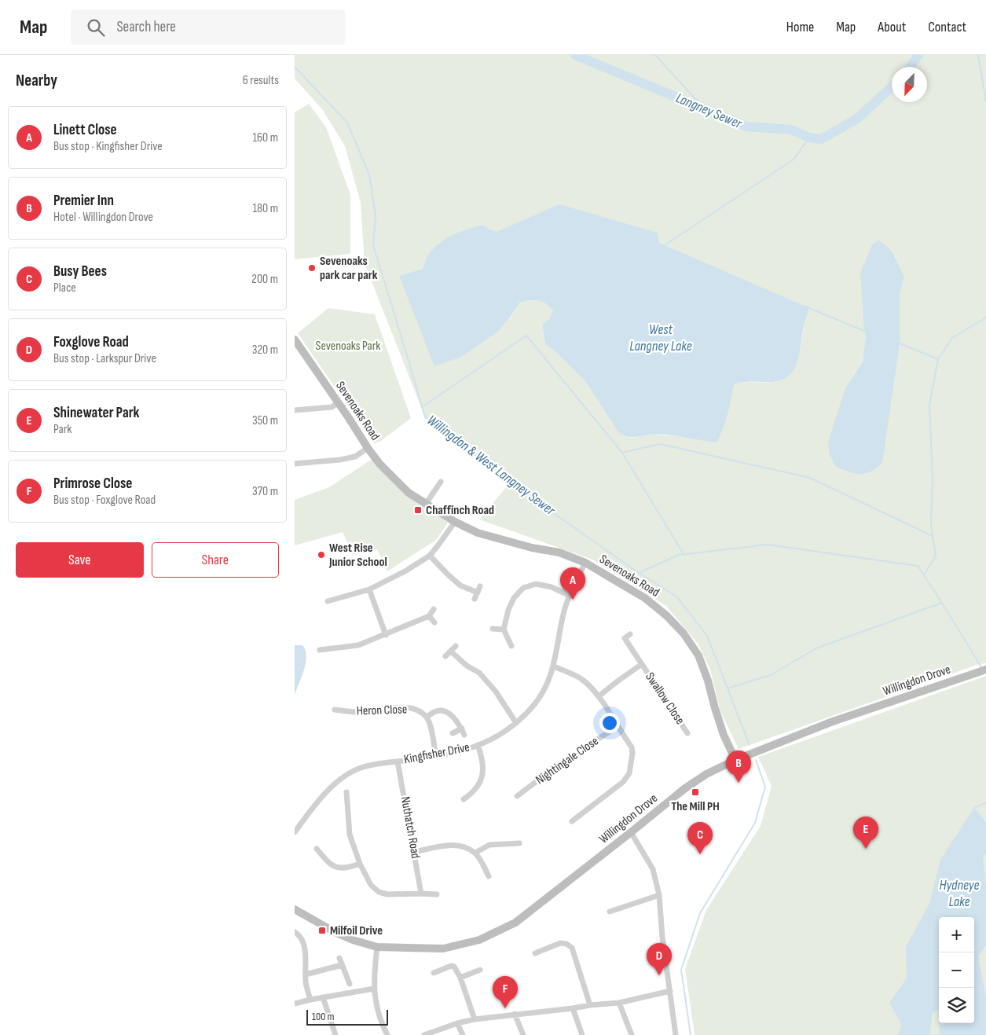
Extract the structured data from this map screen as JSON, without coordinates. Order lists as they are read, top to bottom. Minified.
{"streets":{"main road":["Sevenoaks Road","Willingdon Drove"],"street":["Swallow Close","Heron Close","Kingfisher Drive","Nightingale Close","Nuthatch Road"]},"crossings":[["Sevenoaks Road","Willingdon Drove"],["Sevenoaks Road","Kingfisher Drive"],["Heron Close","Kingfisher Drive"],["Kingfisher Drive","Nuthatch Road"]],"water":["Langney Sewer","West Langney Lake","Willingdon & West Langney Sewer","Hydneye Lake"],"parks":["Sevenoaks Park"],"places":{"other":["Sevenoaks park car park","West Rise Junior School"],"transit":["Chaffinch Road","The Mill PH","Milfoil Drive"]},"scale_bar":"100 m","north":"bottom left","page":{"header":"Map","search":"Search here","nav":["Home","Map","About","Contact"],"heading":["Nearby","6 results"],"list":[{"mark":"A","name":"Linett Close","note":"Bus stop · Kingfisher Drive","value":"160 m"},{"mark":"B","name":"Premier Inn","note":"Hotel · Willingdon Drove","value":"180 m"},{"mark":"C","name":"Busy Bees","note":"Place","value":"200 m"},{"mark":"D","name":"Foxglove Road","note":"Bus stop · Larkspur Drive","value":"320 m"},{"mark":"E","name":"Shinewater Park","note":"Park","value":"350 m"},{"mark":"F","name":"Primrose Close","note":"Bus stop · Foxglove Road","value":"370 m"}],"buttons":["Save","Share"],"pins":["A","B","E","C","D","F"],"map_buttons":["+","−"],"scale":"100 m"}}
